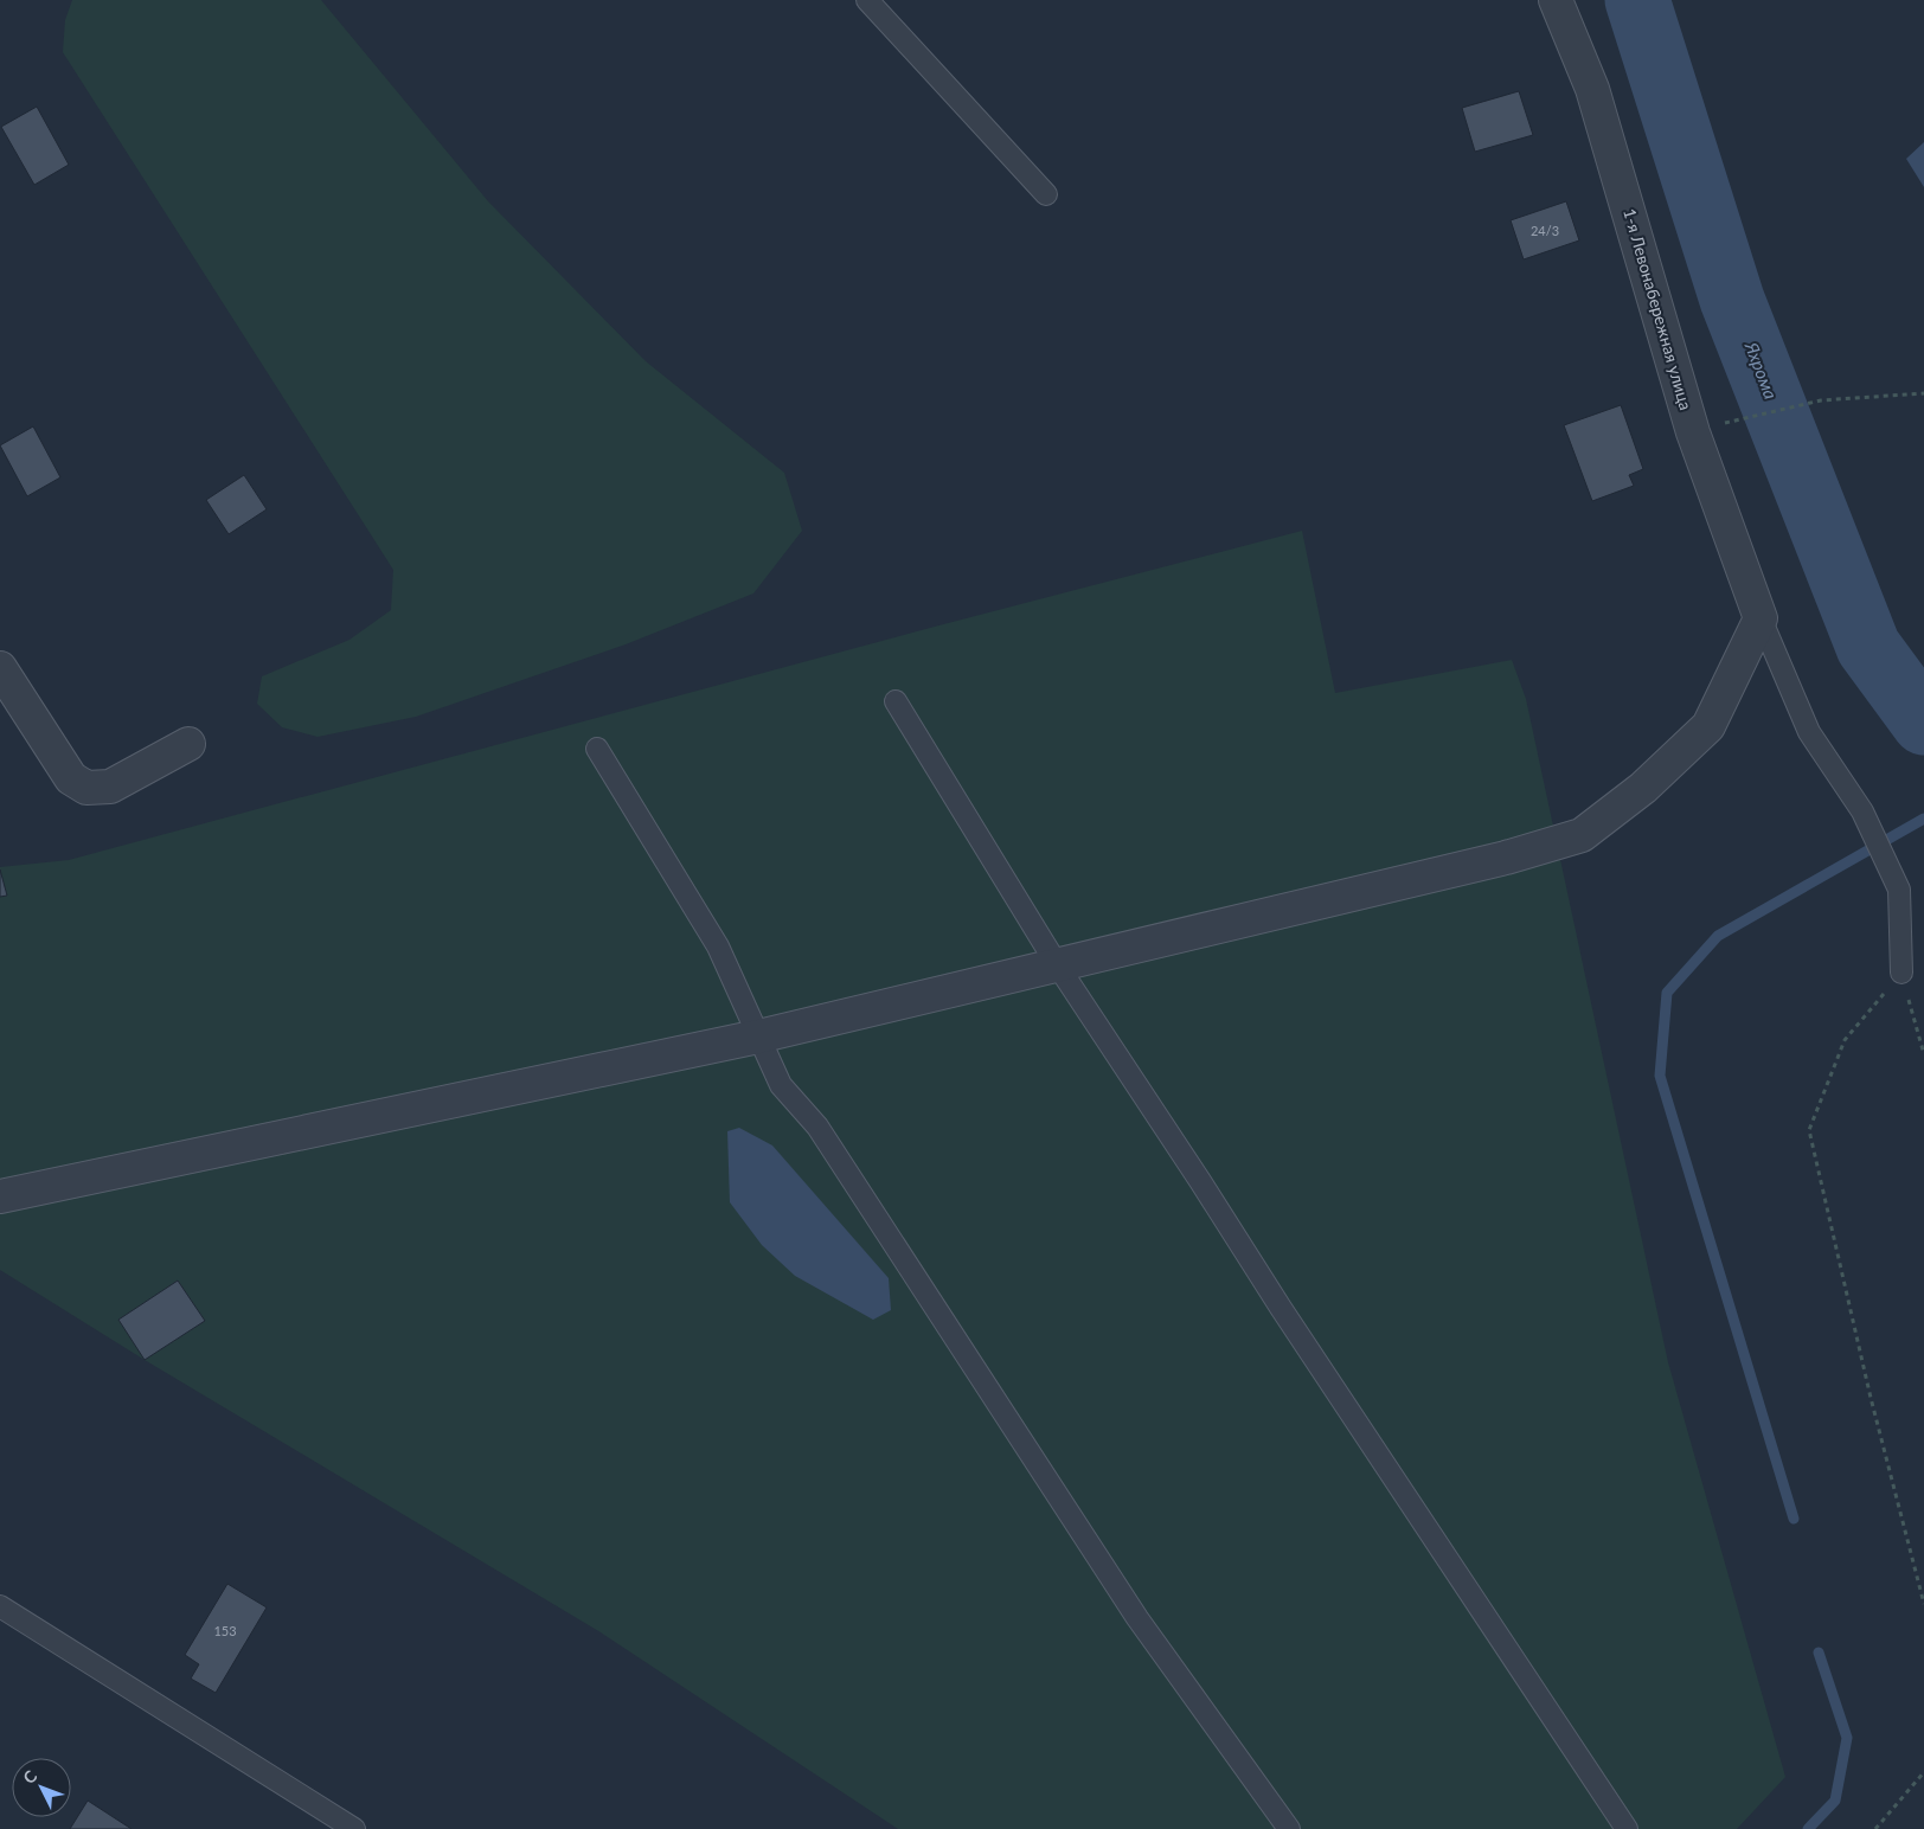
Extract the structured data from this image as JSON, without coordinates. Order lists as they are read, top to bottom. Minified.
{"streets":{"street":["1-я Левонабережная улица"]},"water":["Яхрома"],"house_numbers":["24/3","153"],"north":"top left"}
